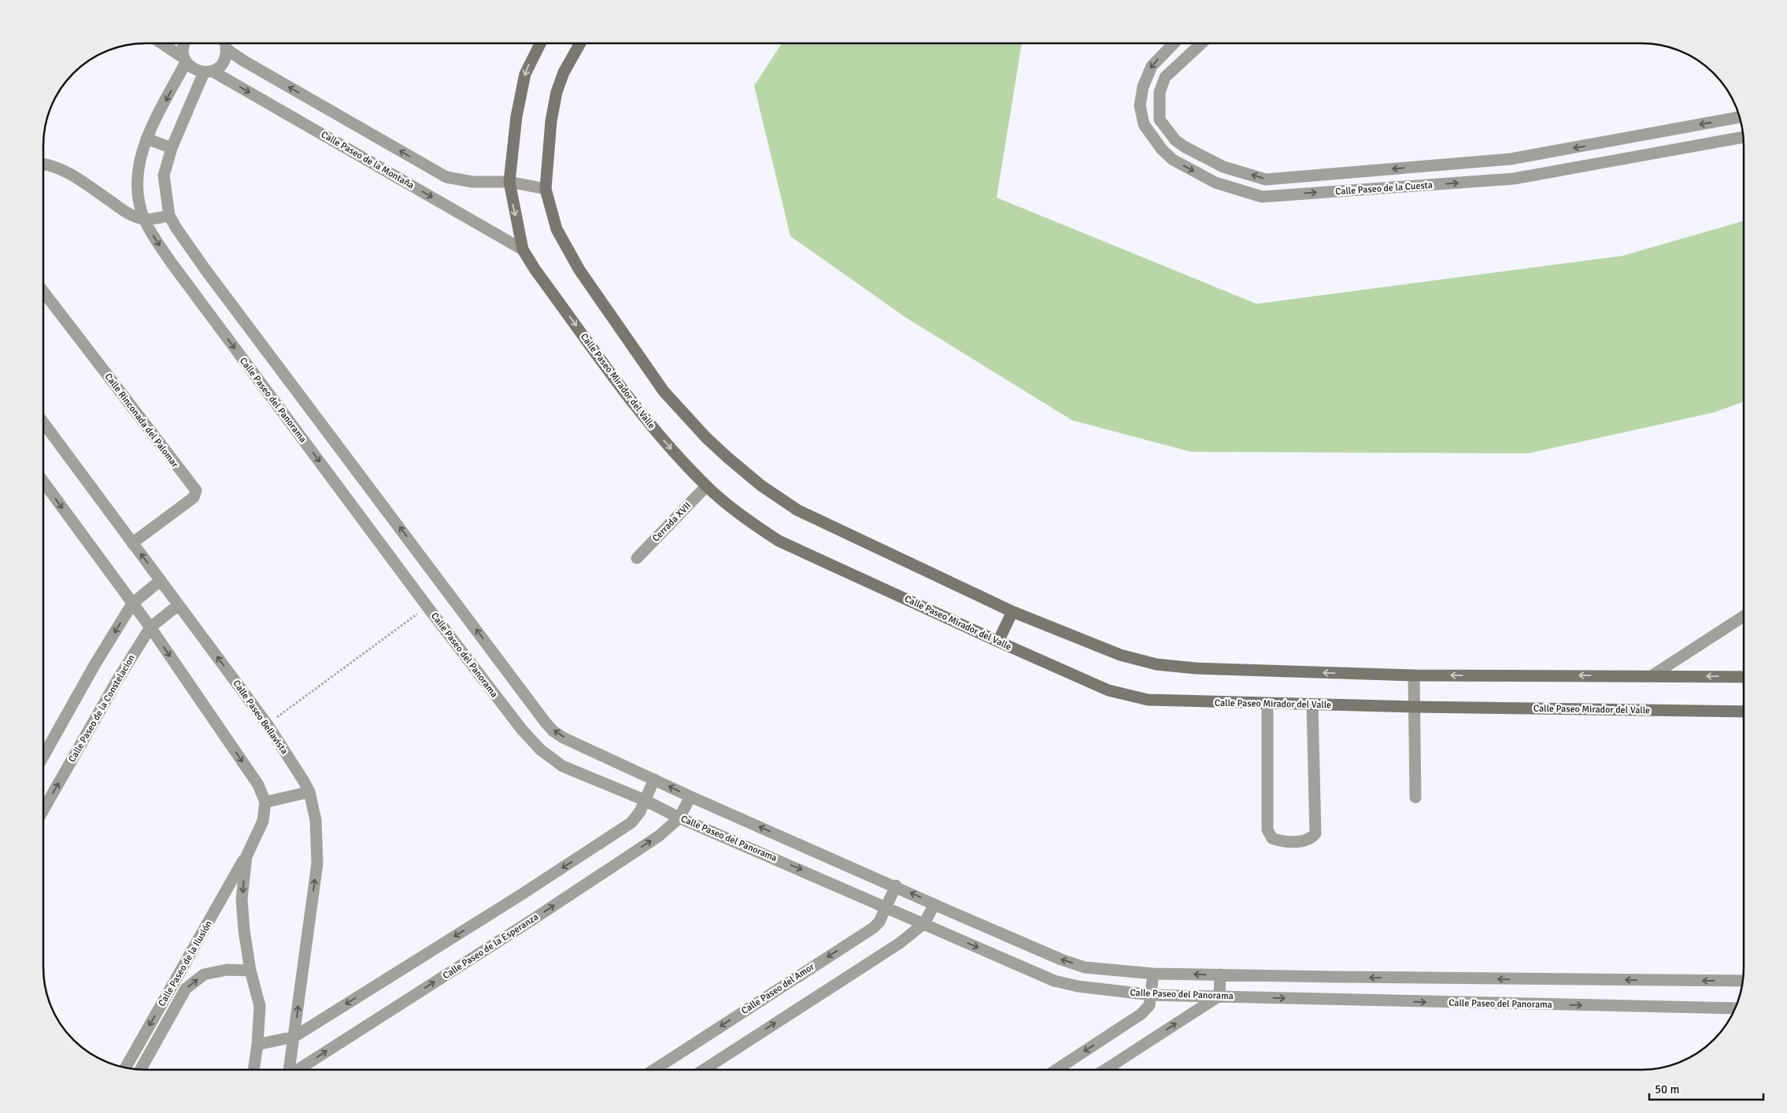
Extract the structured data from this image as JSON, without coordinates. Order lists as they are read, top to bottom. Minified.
{"streets":{"street":["Calle Paseo de la Montaña","Calle Paseo de la Cuesta","Calle Paseo Mirador del Valle","Calle Paseo del Panorama","Calle Rinconada del Palomar","Cerrada XVII","Calle Paseo de la Constelacion","Calle Paseo Bellavista","Calle Paseo de la Esperanza","Calle Paseo de la Ilusión","Calle Paseo del Amor"]},"crossings":[["Calle Paseo de la Montaña","Calle Paseo Mirador del Valle"],["Calle Paseo de la Montaña","Calle Paseo del Panorama"],["Calle Paseo Mirador del Valle","Cerrada XVII"],["Calle Paseo del Panorama","Calle Paseo de la Esperanza"],["Calle Paseo del Panorama","Calle Paseo del Amor"],["Calle Rinconada del Palomar","Calle Paseo Bellavista"],["Calle Paseo de la Constelacion","Calle Paseo Bellavista"]],"scale_bar":"50 m"}
